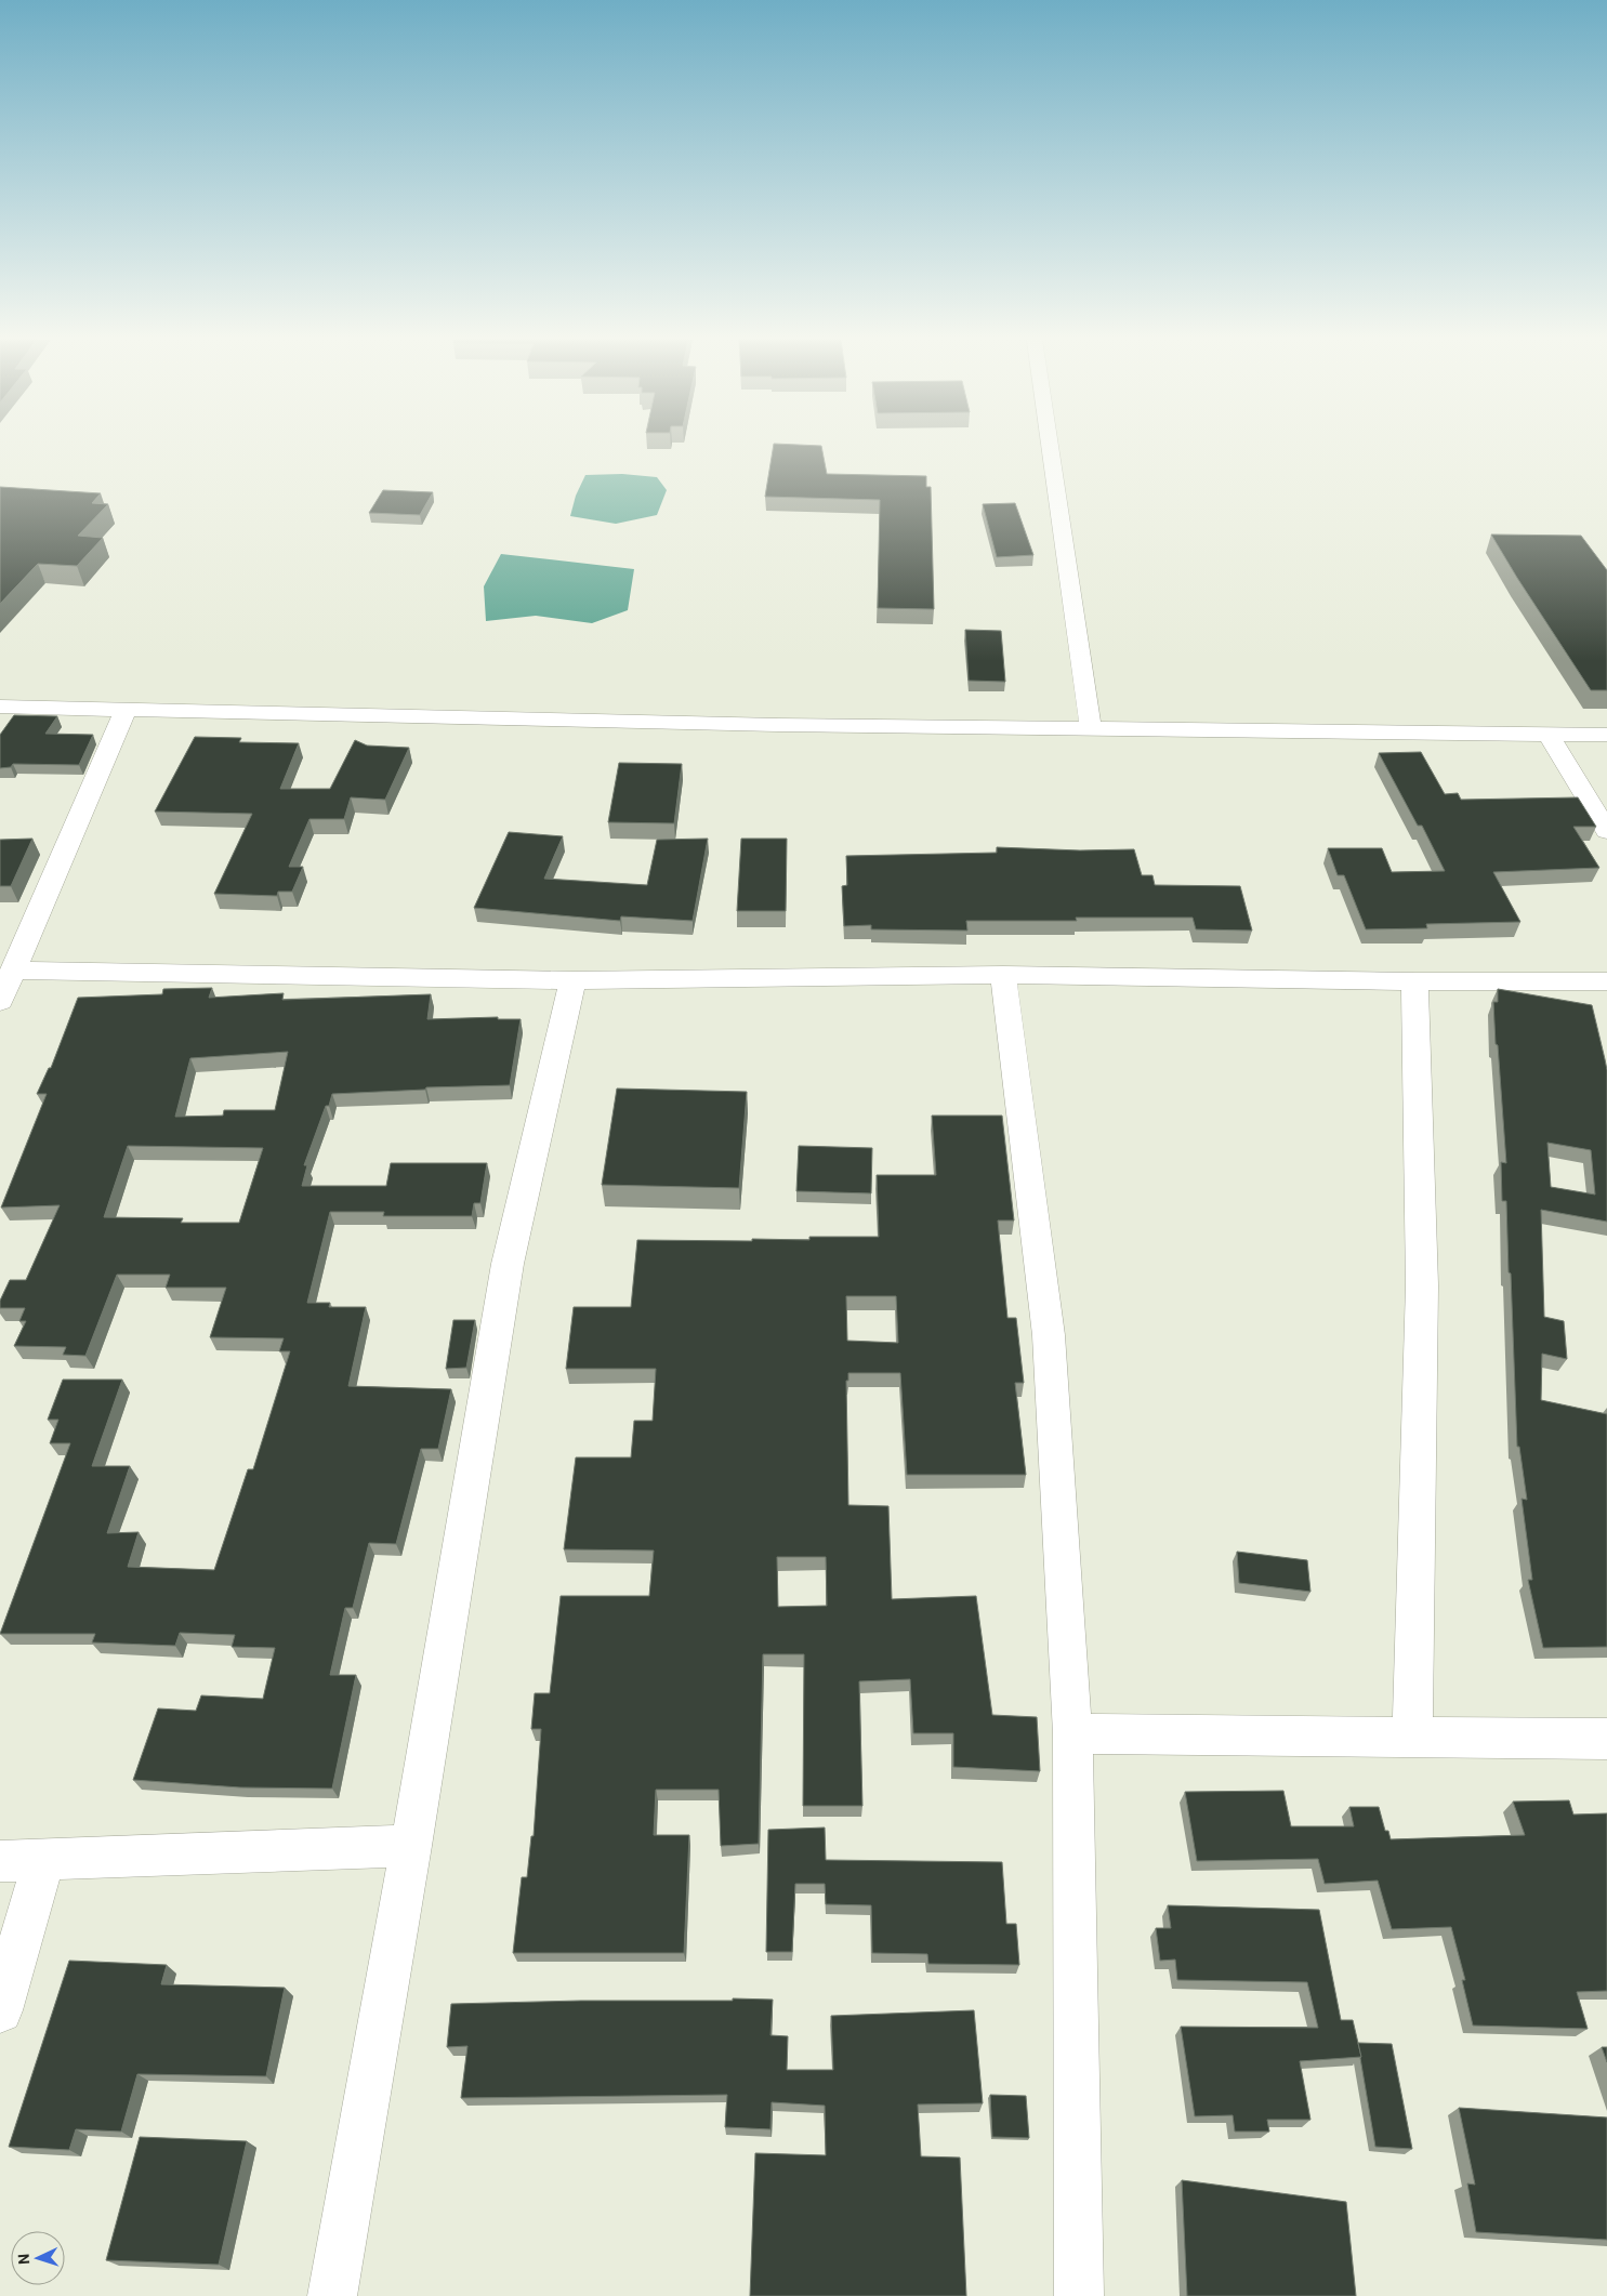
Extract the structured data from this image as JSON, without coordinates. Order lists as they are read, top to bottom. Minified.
{"north":"left"}
